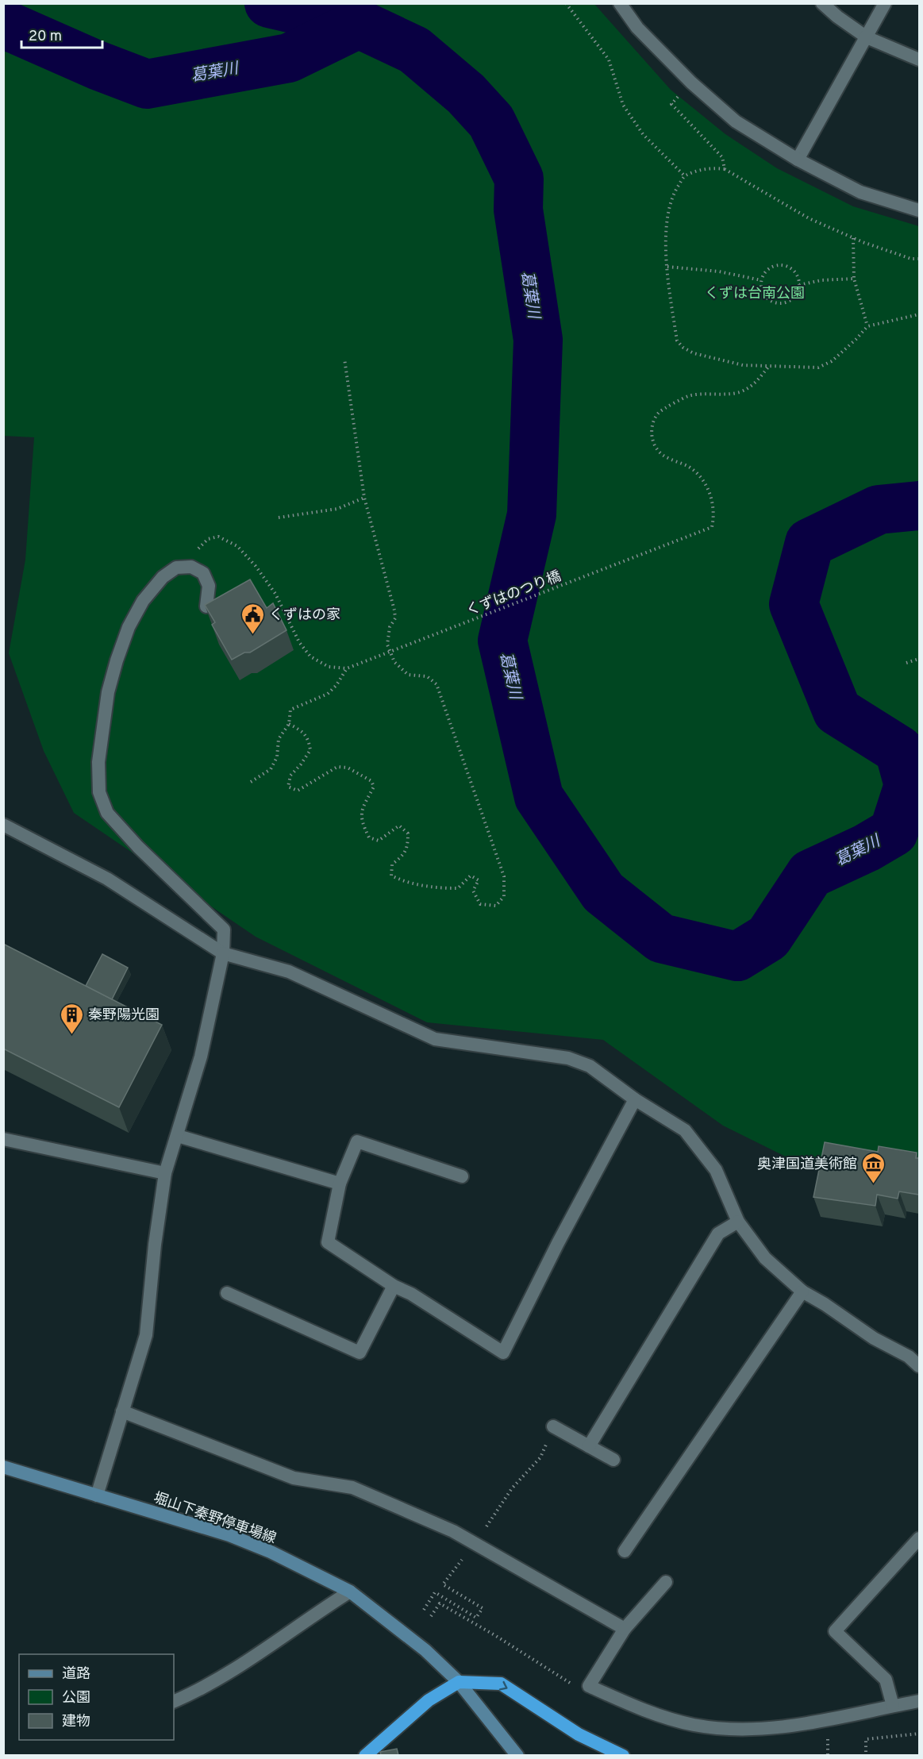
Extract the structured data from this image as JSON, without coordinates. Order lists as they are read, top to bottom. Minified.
{"streets":{"main road":["堀山下秦野停車場線"],"path":["くずはのつり橋"]},"water":["葛葉川"],"parks":["くずは台南公園"],"places":{"public building":["くずはの家"],"building":["秦野陽光園"],"museum":["奥津国道美術館"]},"legend":["道路","公園","建物"],"scale_bar":"20 m"}
